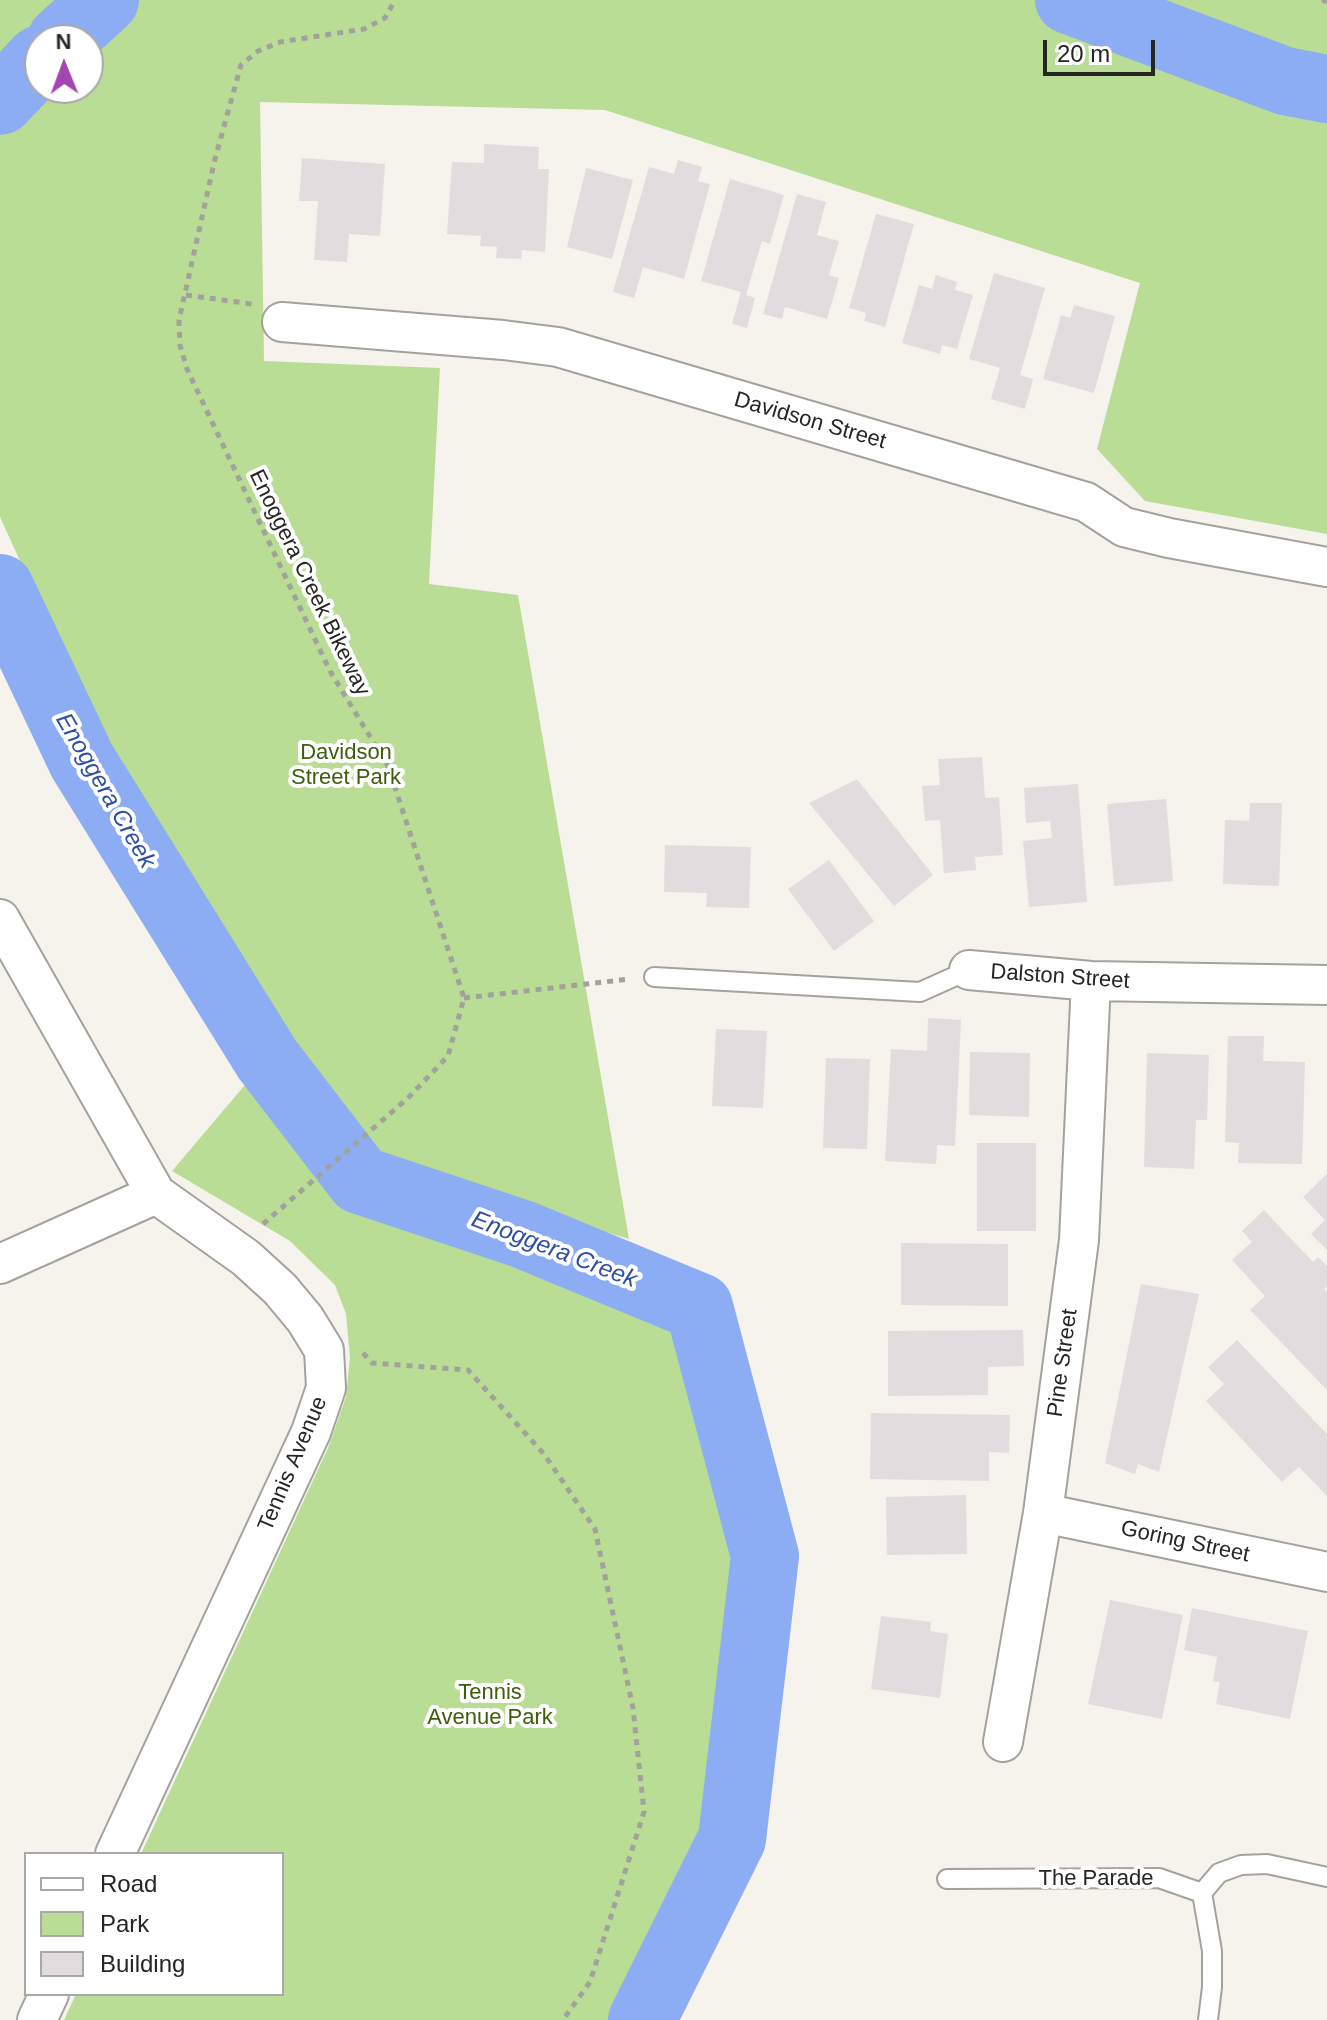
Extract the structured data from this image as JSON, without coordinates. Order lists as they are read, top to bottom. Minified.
{"streets":{"street":["Davidson Street","Dalston Street","Pine Street","Tennis Avenue","Goring Street"],"lane":["The Parade"],"path":["Enoggera Creek Bikeway"]},"crossings":[["Dalston Street","Pine Street"],["Pine Street","Goring Street"]],"water":["Enoggera Creek"],"parks":["Davidson Street Park","Tennis Avenue Park"],"legend":["Road","Park","Building"],"scale_bar":"20 m","north":"top"}
